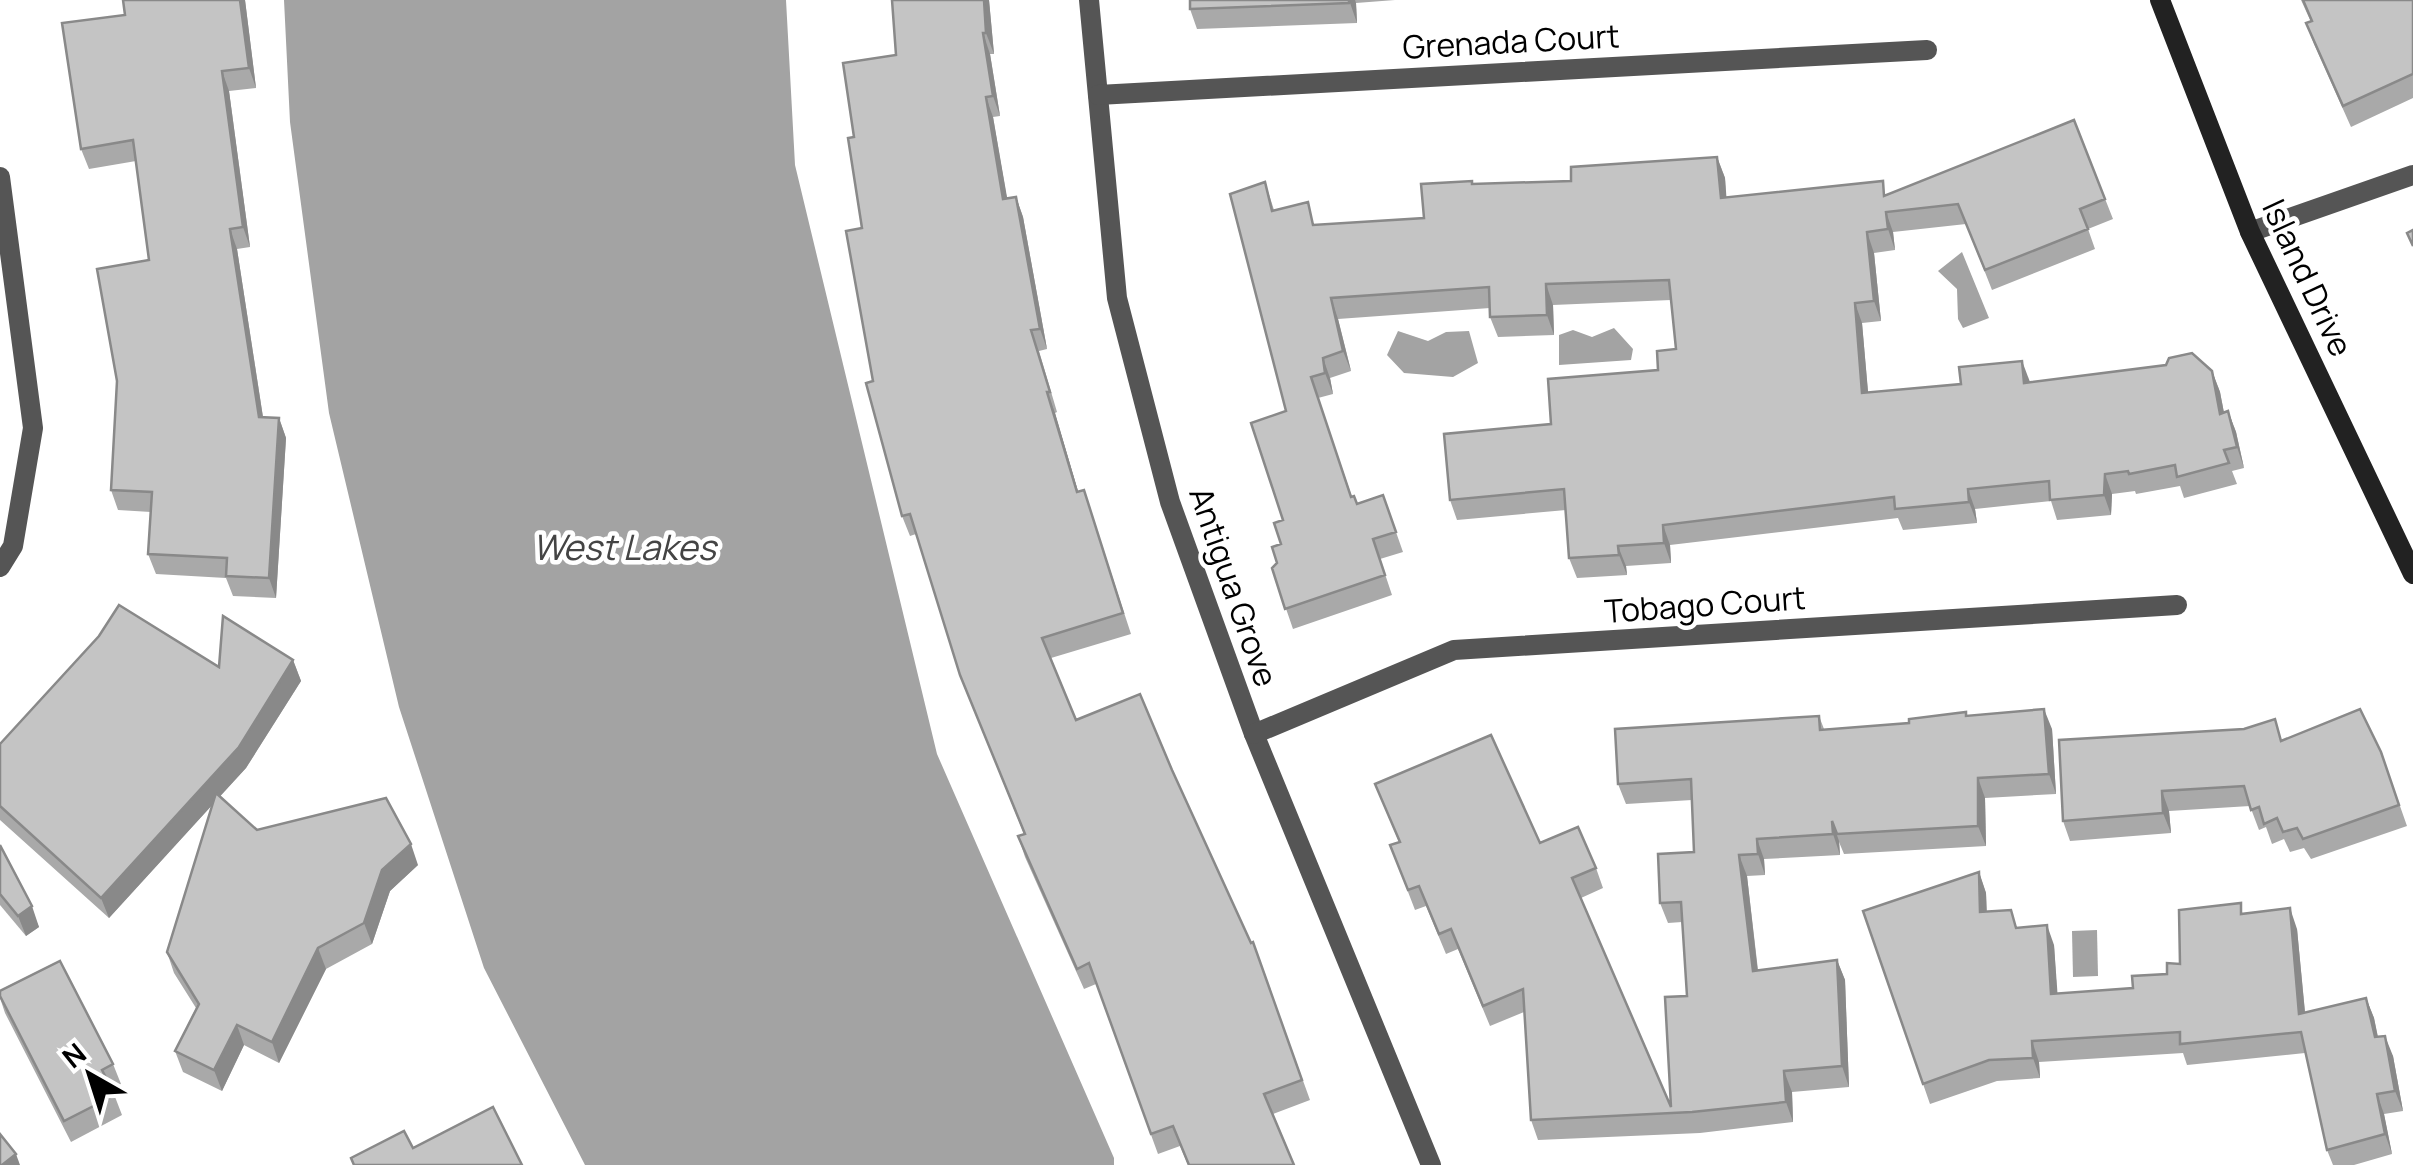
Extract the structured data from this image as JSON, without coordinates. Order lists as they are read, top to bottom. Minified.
{"streets":{"street":["Grenada Court","Island Drive","Antigua Grove","Tobago Court"]},"crossings":[["Grenada Court","Antigua Grove"],["Antigua Grove","Tobago Court"]],"water":["West Lakes"],"north":"top left"}
